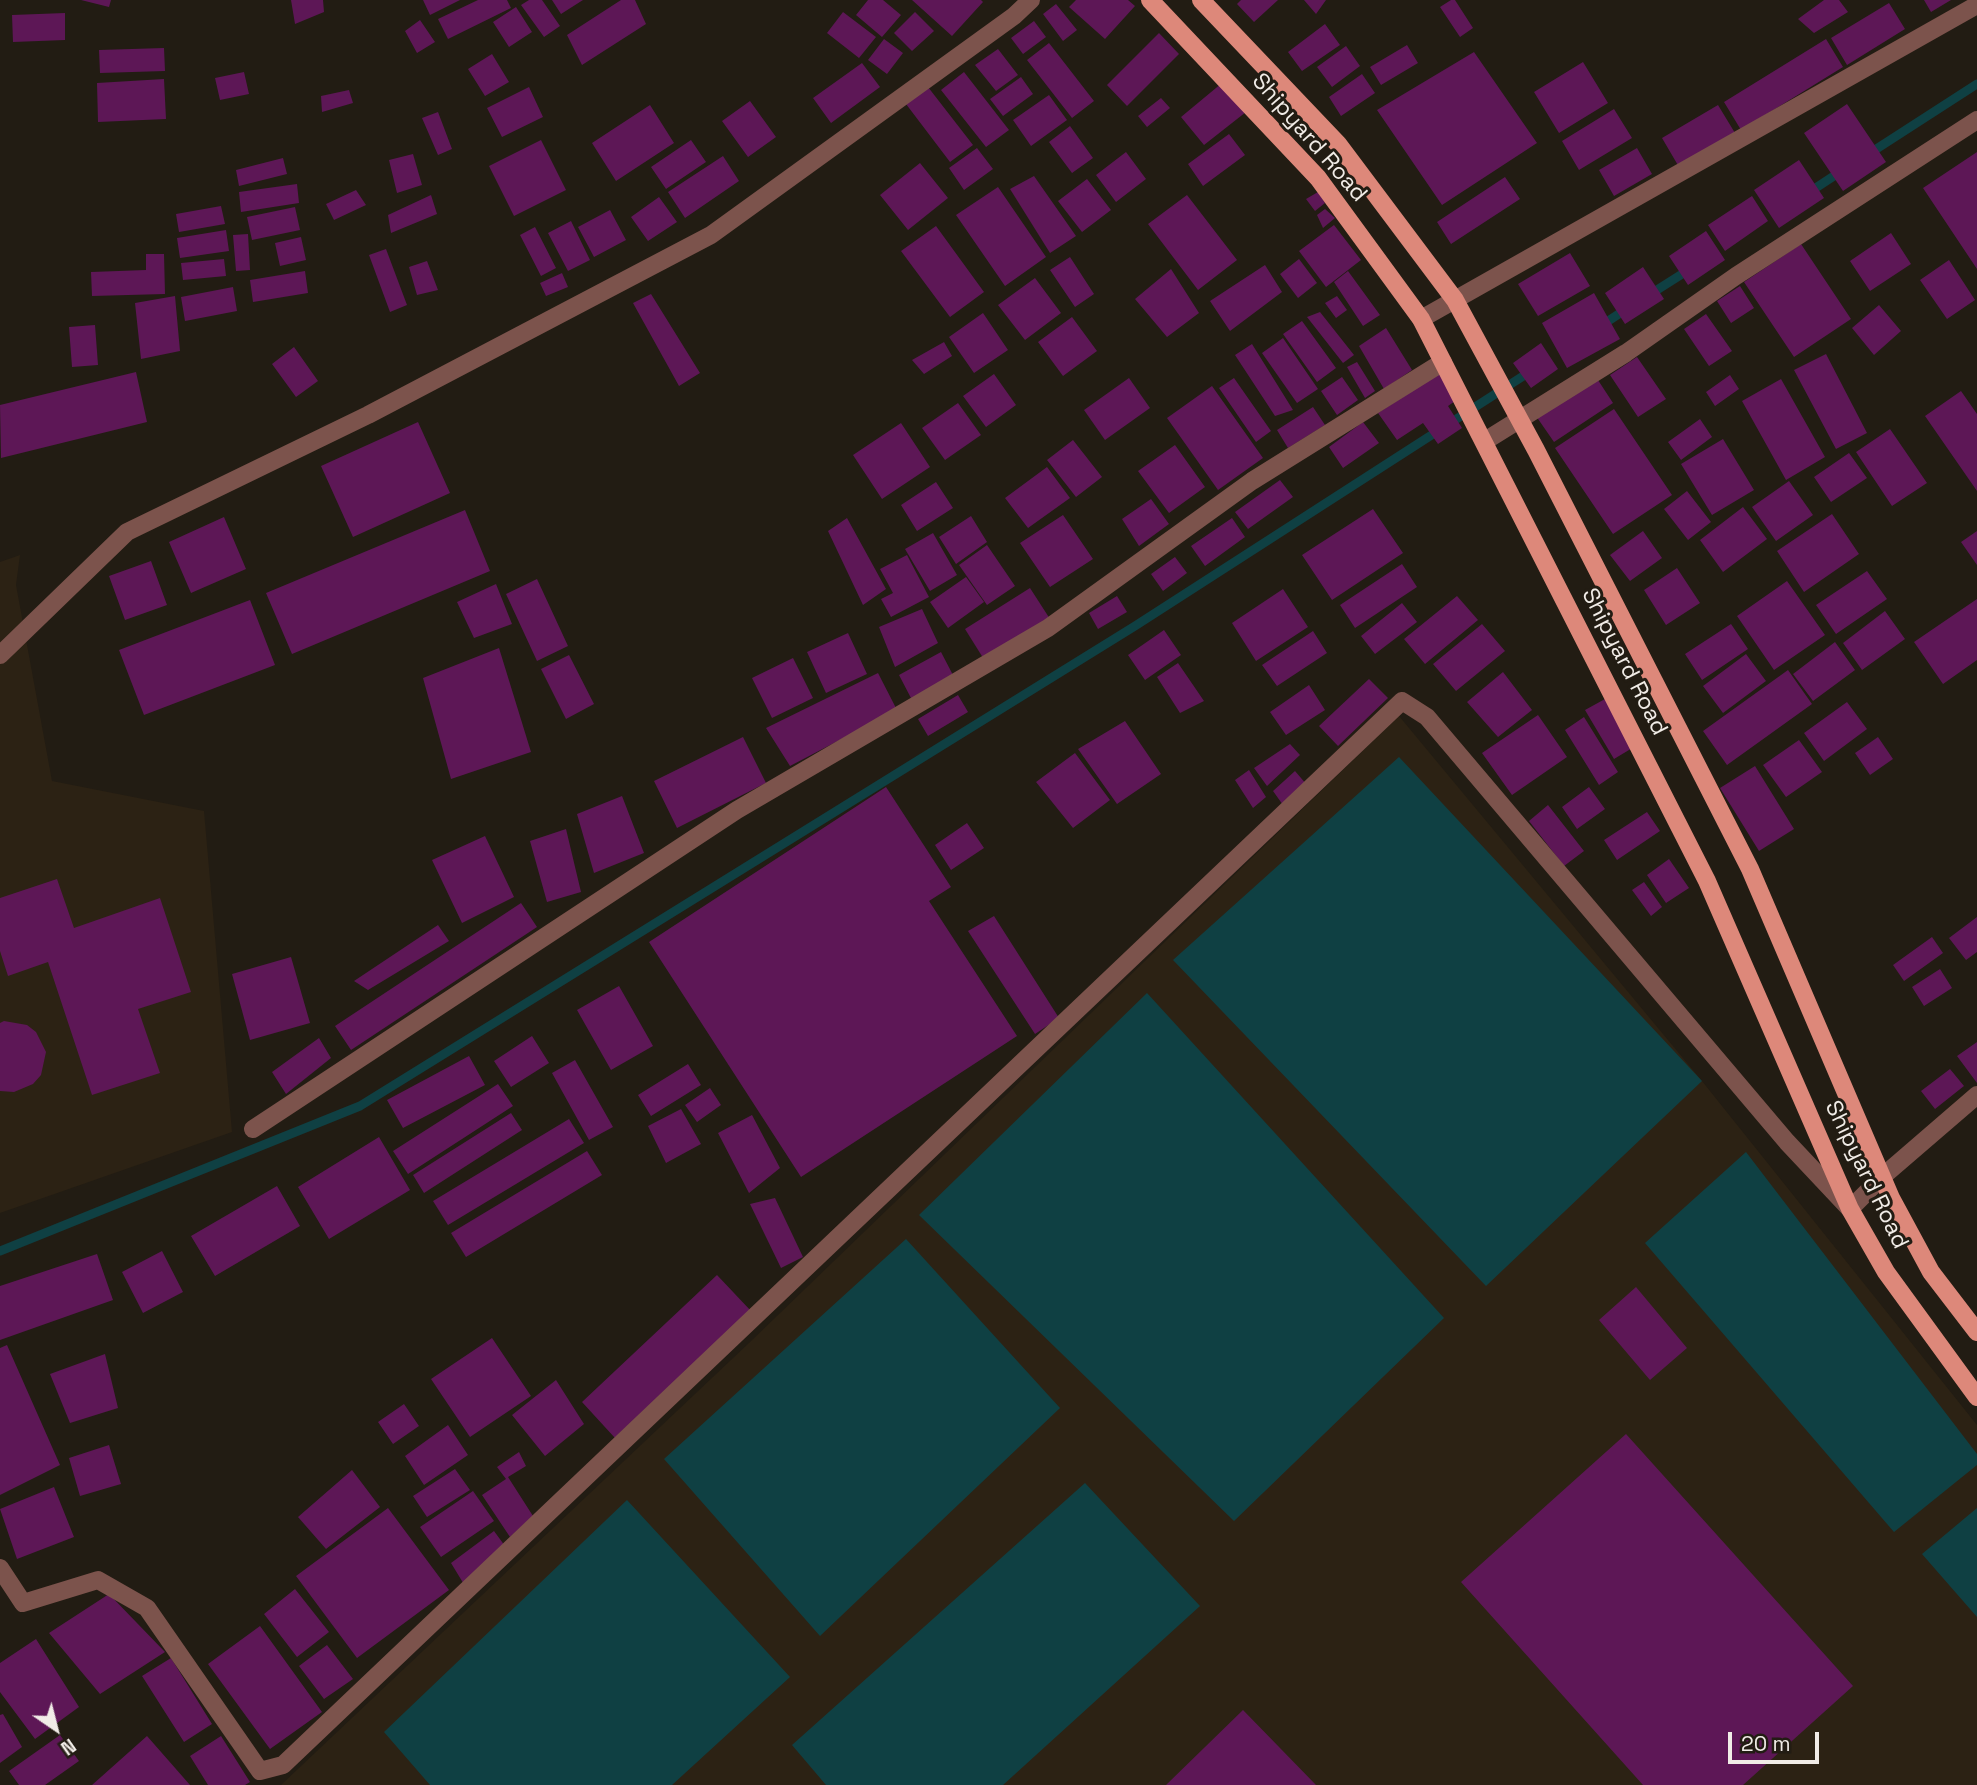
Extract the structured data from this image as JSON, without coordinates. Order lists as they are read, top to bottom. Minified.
{"streets":{"main road":["Shipyard Road"]},"scale_bar":"20 m","north":"bottom right"}
